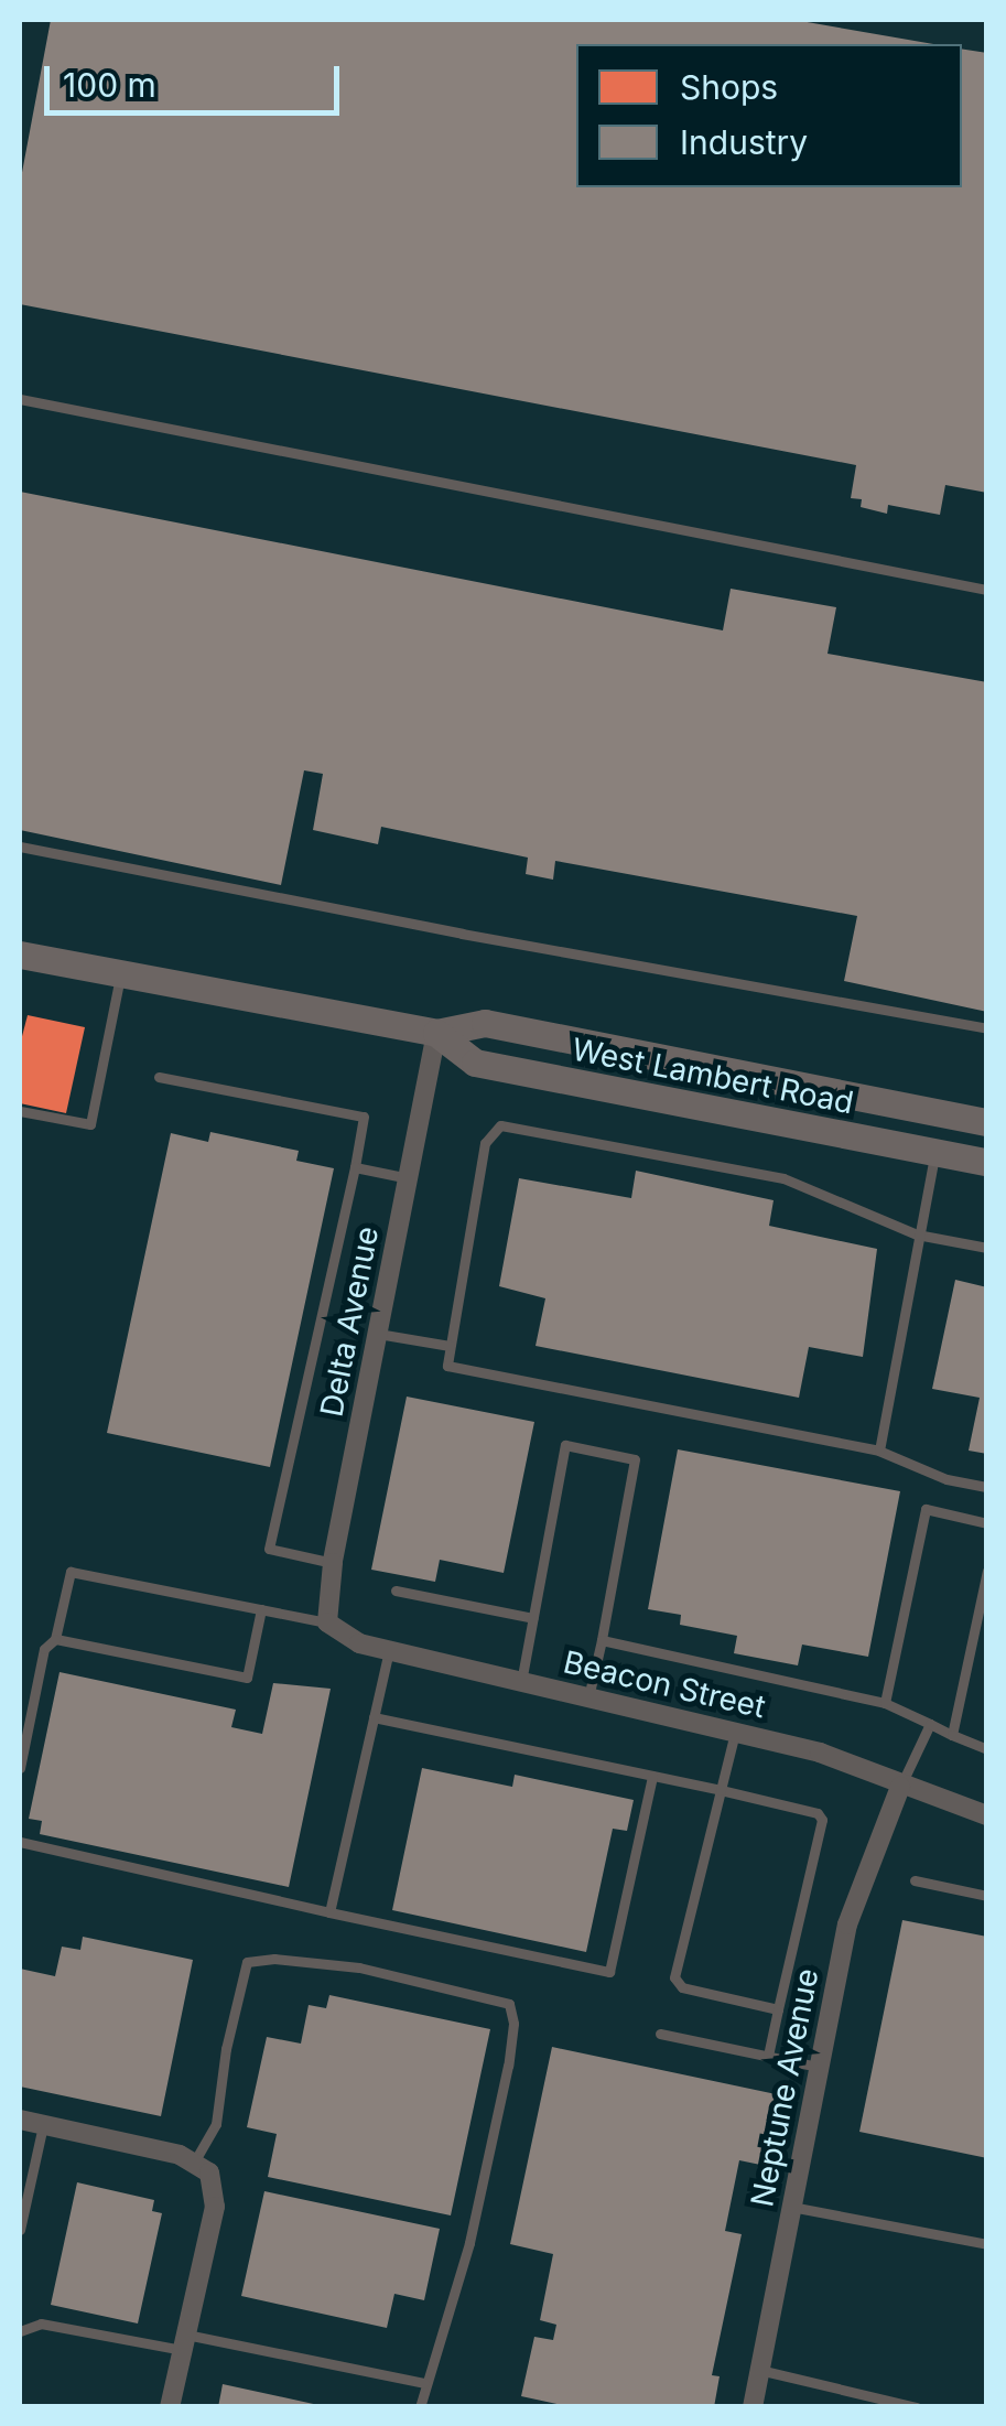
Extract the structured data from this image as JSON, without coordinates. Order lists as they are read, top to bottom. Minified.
{"streets":{"main road":["West Lambert Road"],"street":["Delta Avenue","Beacon Street","Neptune Avenue"]},"crossings":[["West Lambert Road","Delta Avenue"],["Delta Avenue","Beacon Street"],["Beacon Street","Neptune Avenue"]],"legend":["Shops","Industry"],"scale_bar":"100 m"}
